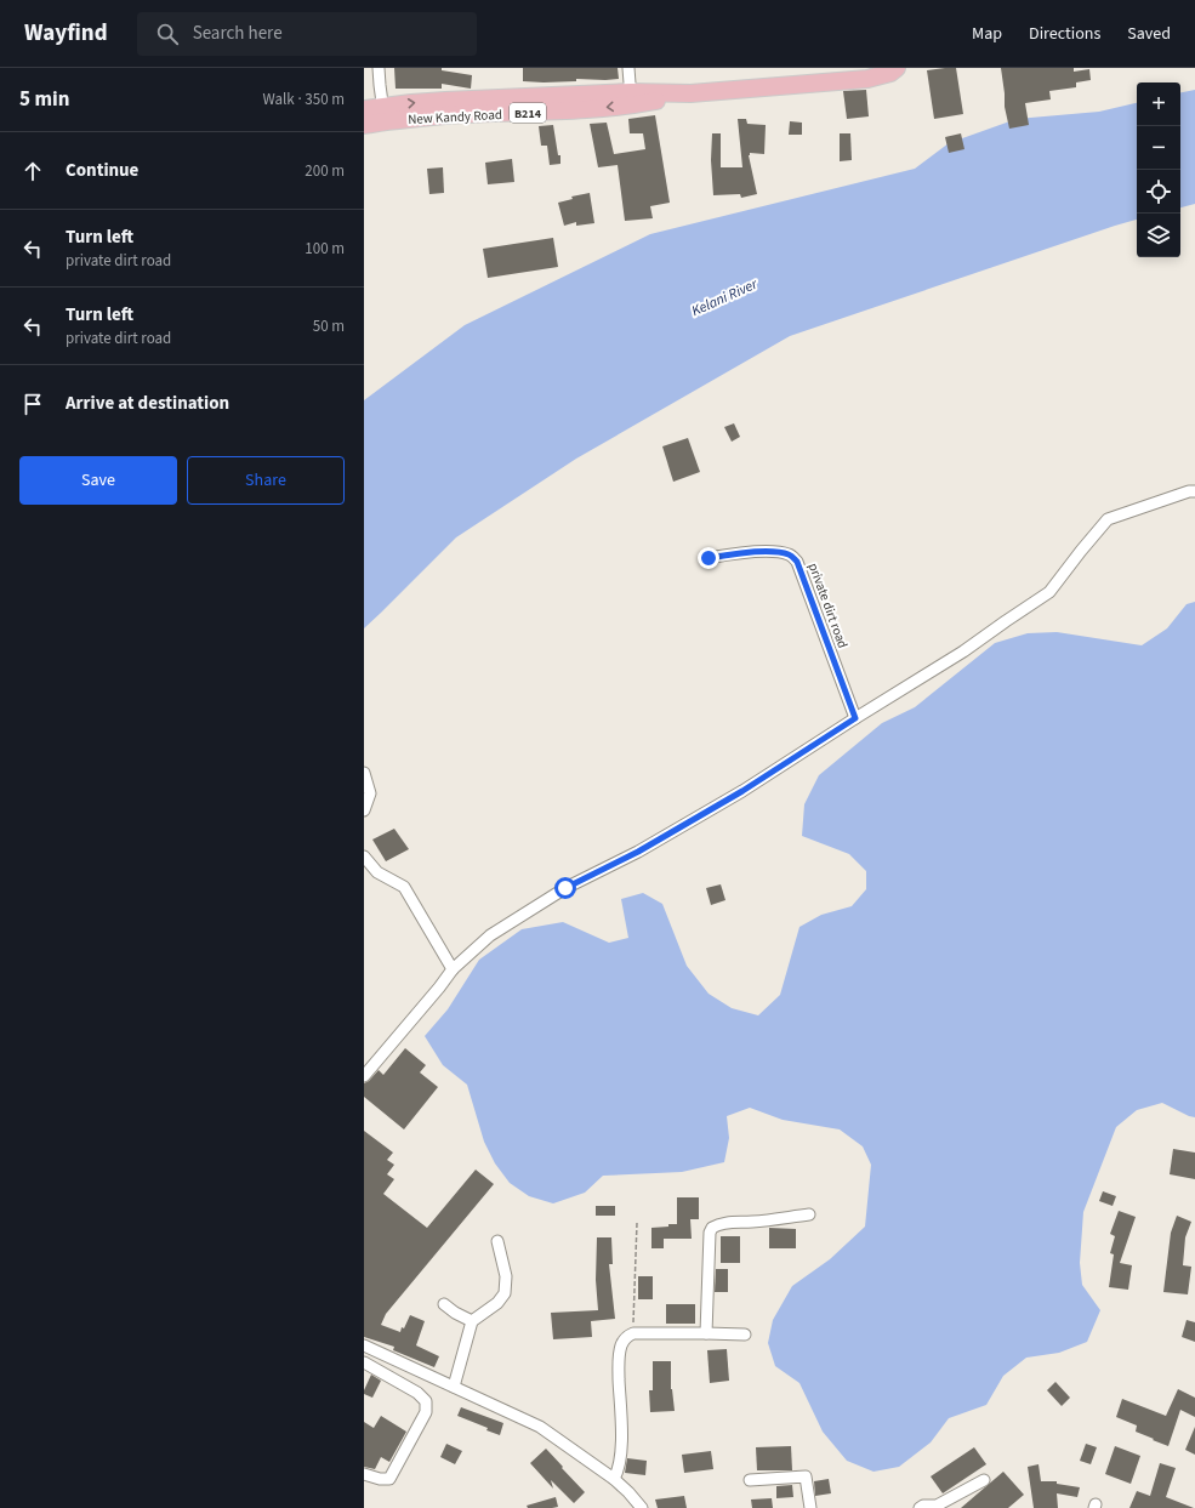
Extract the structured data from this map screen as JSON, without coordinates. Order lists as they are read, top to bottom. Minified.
{"streets":{"main road":["B214","New Kandy Road"],"street":["private dirt road"]},"water":["Kelani River"],"page":{"header":"Wayfind","search":"Search here","nav":["Map","Directions","Saved"],"heading":["5 min","Walk · 350 m"],"map_buttons":["+","−"],"list":[["Continue","200 m"],["Turn left","private dirt road","100 m"],["Turn left","private dirt road","50 m"],"Arrive at destination"],"buttons":["Save","Share"]}}
